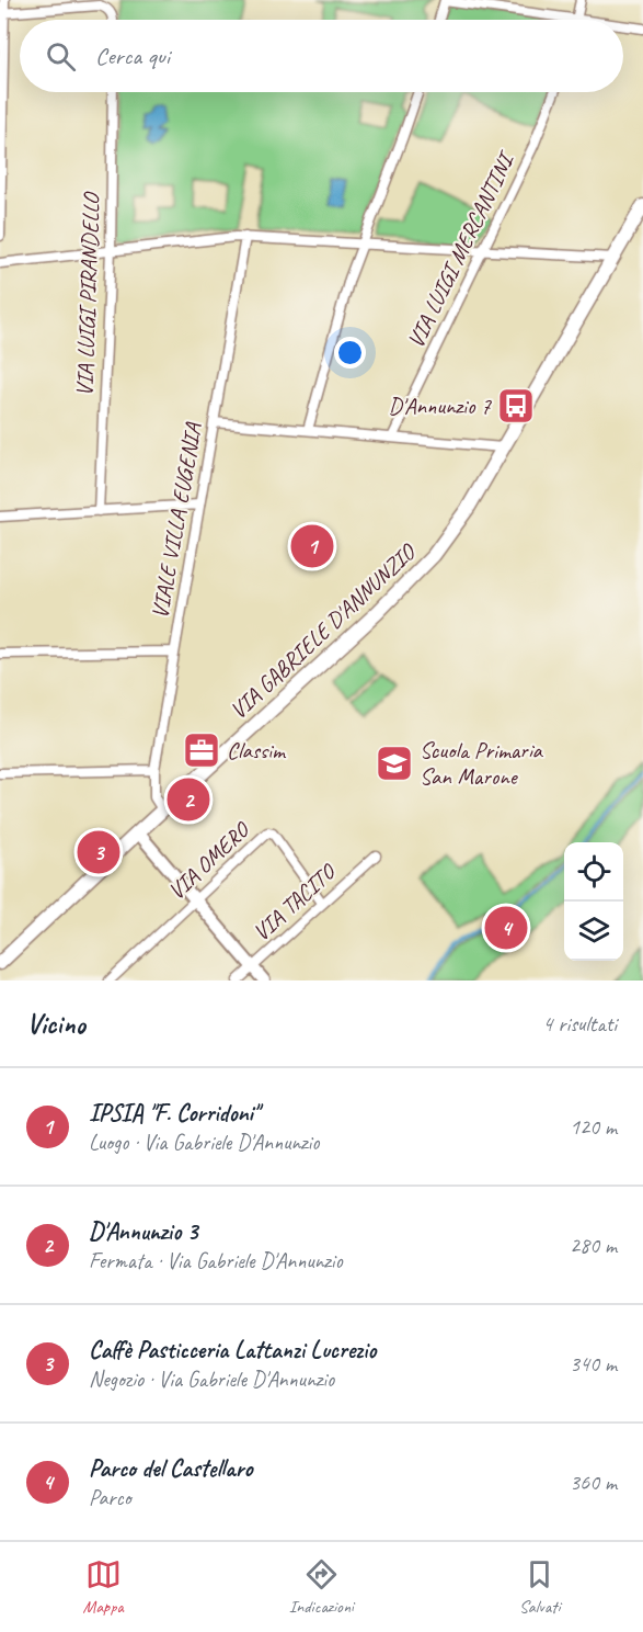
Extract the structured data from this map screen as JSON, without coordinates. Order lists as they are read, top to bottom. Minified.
{"streets":{"main road":["VIA GABRIELE D'ANNUNZIO"],"street":["VIA LUIGI MERCANTINI","VIA LUIGI PIRANDELLO","VIALE VILLA EUGENIA","VIA OMERO","VIA TACITO"]},"crossings":[["VIALE VILLA EUGENIA","VIA GABRIELE D'ANNUNZIO"],["VIA OMERO","VIA TACITO"]],"places":{"bus stop":["D'Annunzio 7"],"office":["Classim"],"school or university":["Scuola Primaria San Marone"]},"page":{"search":"Cerca qui","pins":["1","2","3","4"],"heading":["Vicino","4 risultati"],"list":[{"mark":"1","name":"IPSIA \"F. Corridoni\"","note":"Luogo · Via Gabriele D'Annunzio","value":"120 m"},{"mark":"2","name":"D'Annunzio 3","note":"Fermata · Via Gabriele D'Annunzio","value":"280 m"},{"mark":"3","name":"Caffè Pasticceria Lattanzi Lucrezio","note":"Negozio · Via Gabriele D'Annunzio","value":"340 m"},{"mark":"4","name":"Parco del Castellaro","note":"Parco","value":"360 m"}],"nav":["Mappa","Indicazioni","Salvati"]}}
